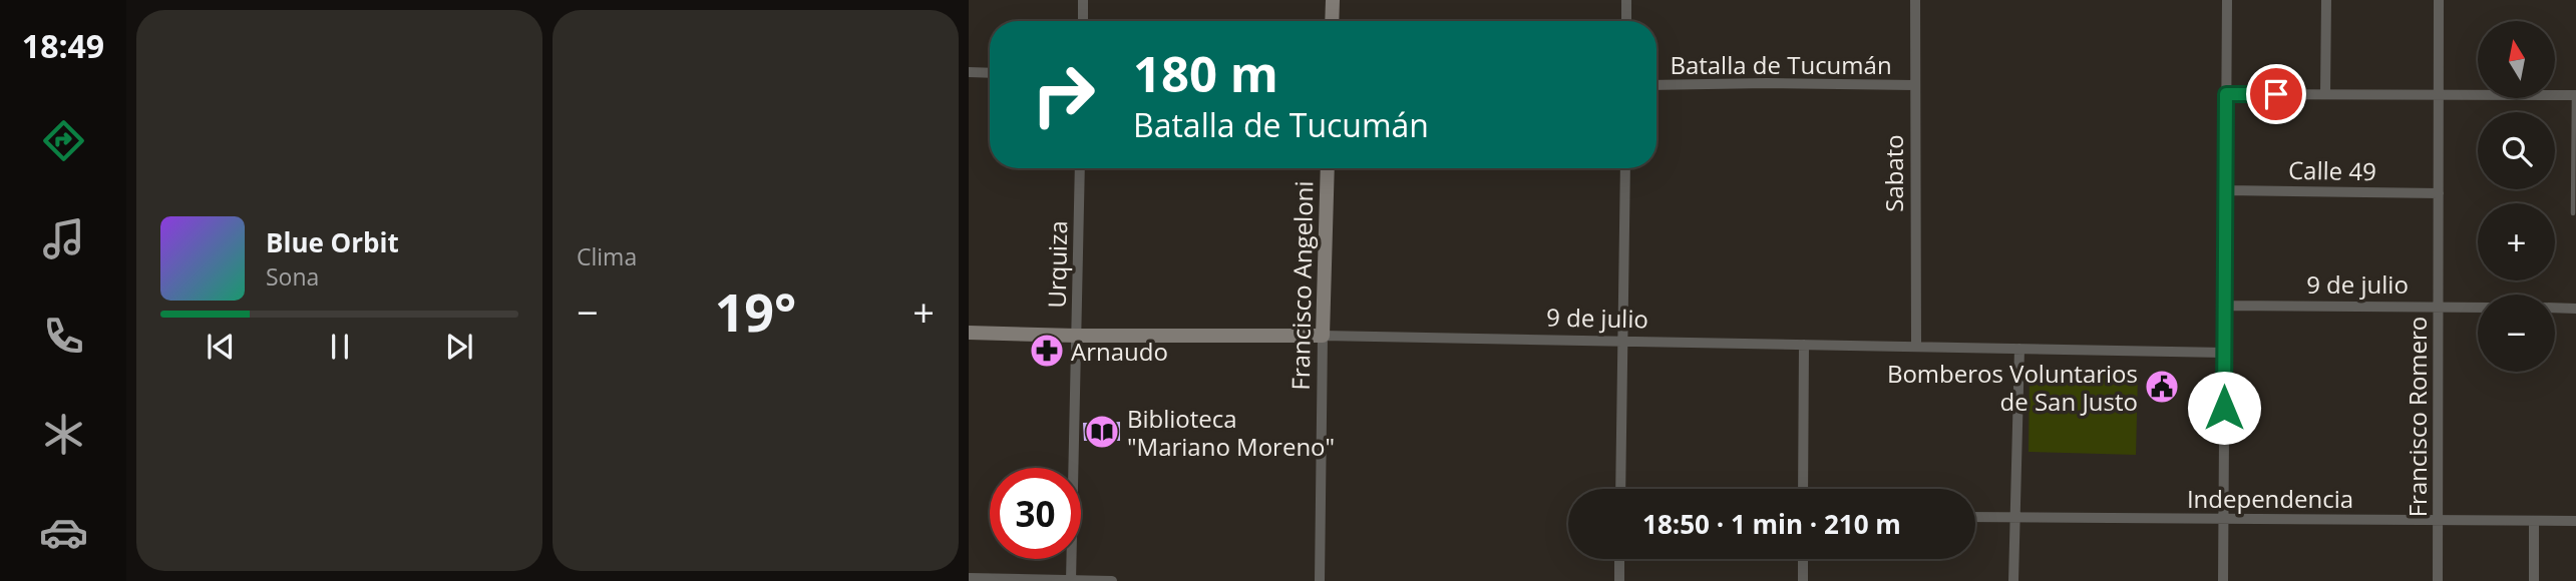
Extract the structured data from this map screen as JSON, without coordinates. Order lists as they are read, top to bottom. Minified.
{"streets":{"main road":["9 de julio","Francisco Angeloni"],"street":["Batalla de Tucumán","Calle 49","Sabato","Urquiza","Francisco Romero","Independencia"]},"crossings":[["Batalla de Tucumán","Sabato"],["Calle 49","Francisco Romero"],["Sabato","9 de julio"],["Urquiza","9 de julio"],["9 de julio","Francisco Angeloni"],["9 de julio","Francisco Romero"],["Francisco Romero","Independencia"]],"places":{"pharmacy":["Arnaudo"],"public building":["Bomberos Voluntarios de San Justo"],"library":["Biblioteca \"Mariano Moreno\""]},"north":"top","page":{"tabs":"18:49","tile":"Clima","map_buttons":["+","−"],"turn":["180 m","Batalla de Tucumán"],"song":["Blue Orbit","Sona"],"heat":["−","19°","+"],"limit":"30","trip":"18:50 · 1 min · 210 m"}}
